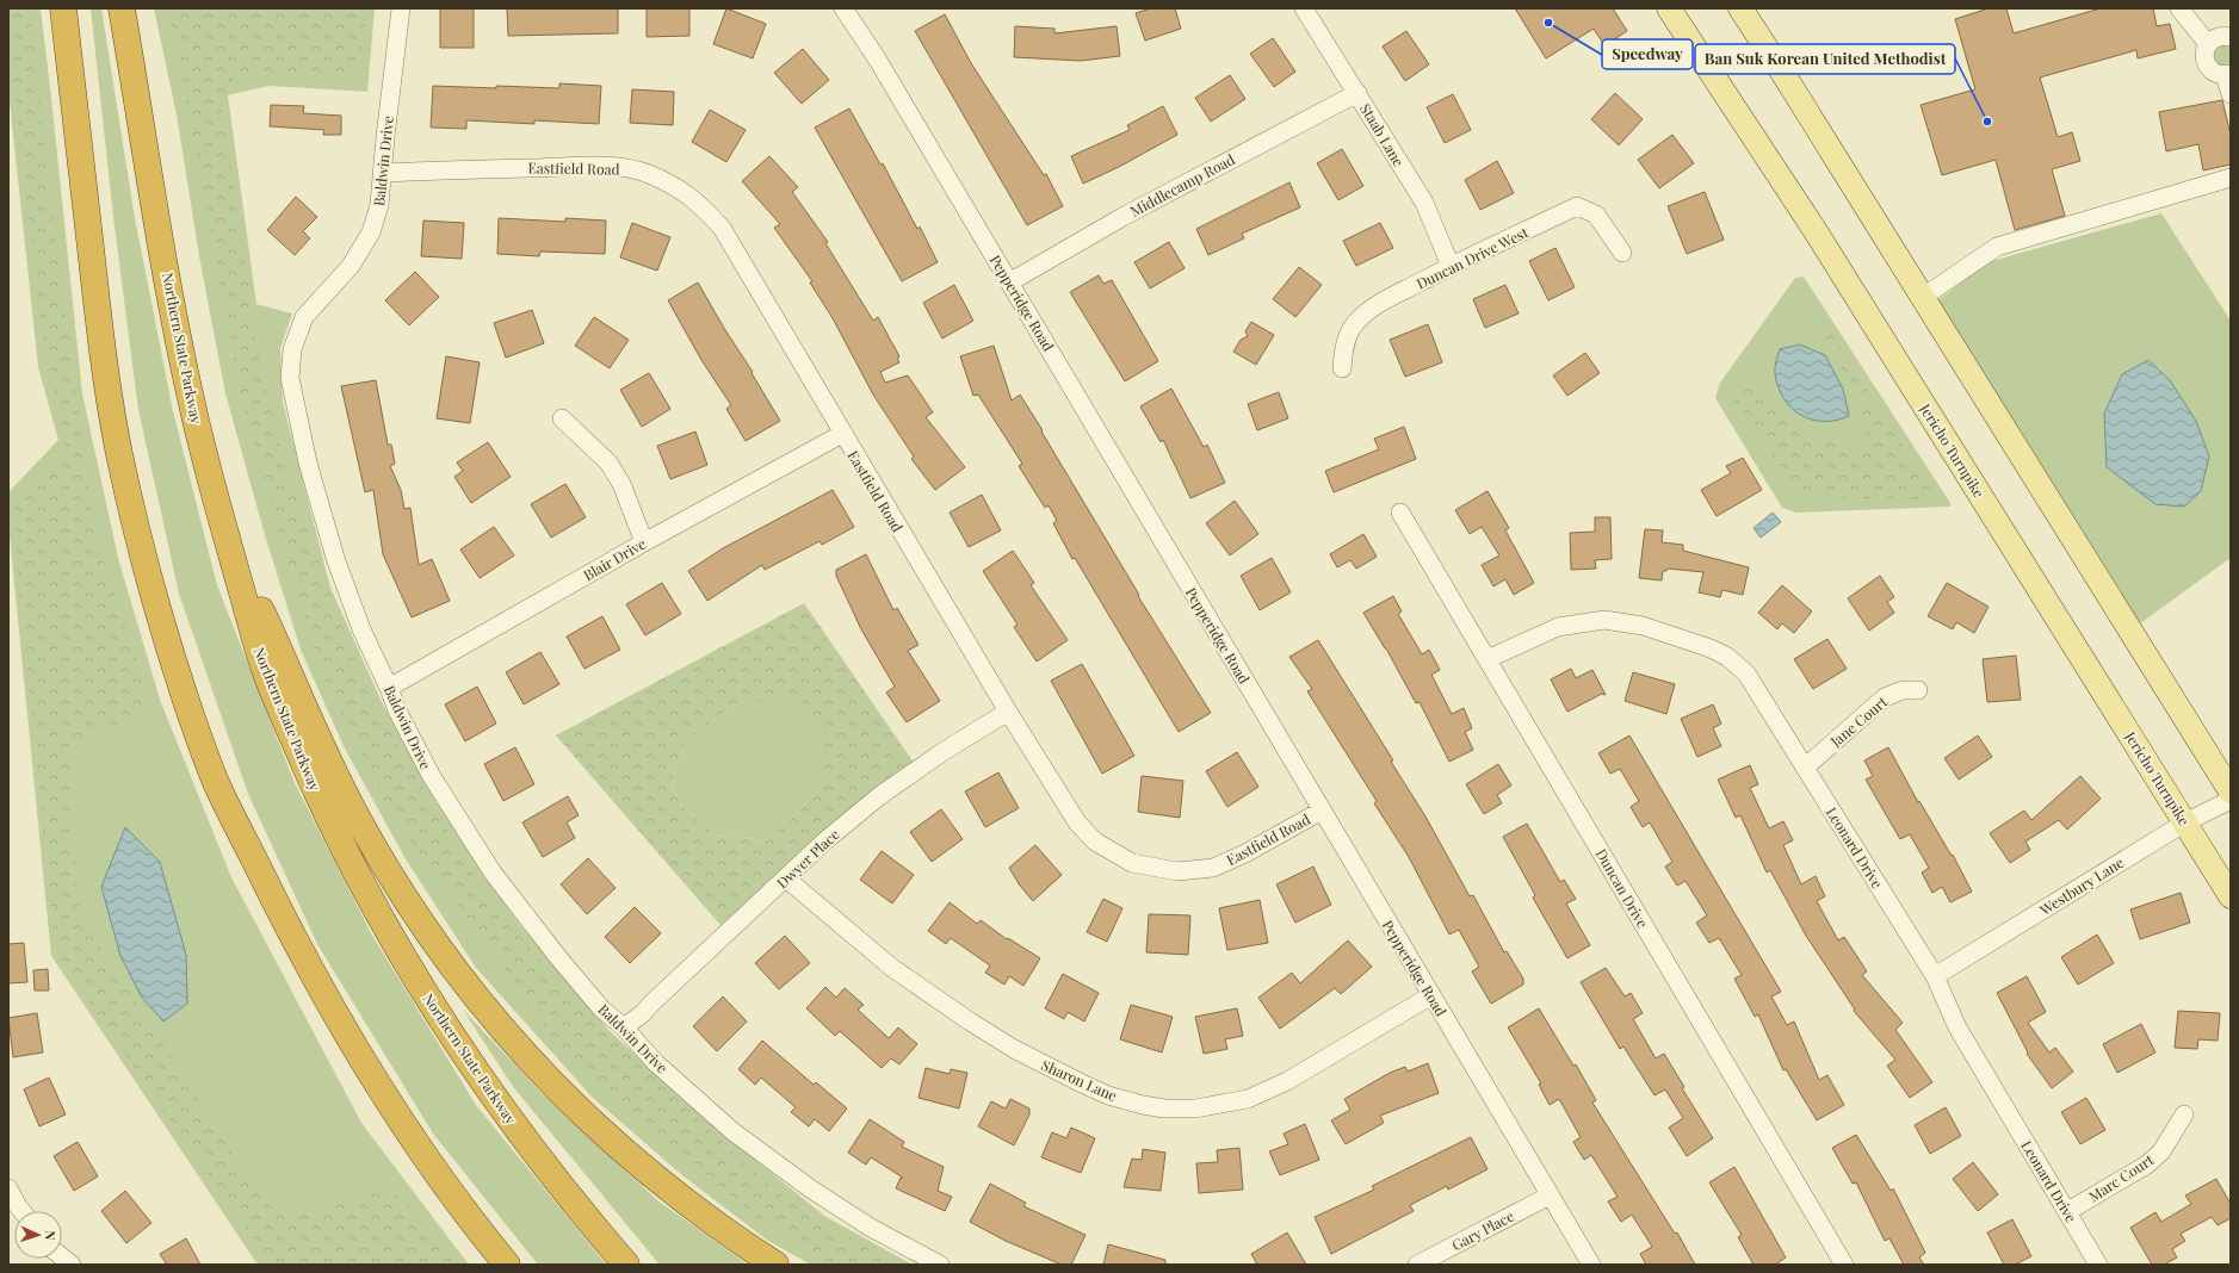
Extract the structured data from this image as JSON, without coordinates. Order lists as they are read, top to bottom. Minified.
{"streets":{"highway":["Northern State Parkway"],"main road":["Jericho Turnpike"],"street":["Staab Lane","Baldwin Drive","Eastfield Road","Middlecamp Road","Duncan Drive West","Pepperidge Road","Blair Drive","Jane Court","Leonard Drive","Dwyer Place","Westbury Lane","Duncan Drive","Sharon Lane","Marc Court","Gary Place"]},"crossings":[["Staab Lane","Middlecamp Road"],["Staab Lane","Duncan Drive West"],["Baldwin Drive","Eastfield Road"],["Baldwin Drive","Blair Drive"],["Baldwin Drive","Dwyer Place"],["Eastfield Road","Pepperidge Road"],["Eastfield Road","Blair Drive"],["Eastfield Road","Dwyer Place"],["Middlecamp Road","Pepperidge Road"],["Pepperidge Road","Sharon Lane"],["Pepperidge Road","Gary Place"],["Jericho Turnpike","Westbury Lane"],["Jane Court","Leonard Drive"],["Leonard Drive","Westbury Lane"],["Leonard Drive","Duncan Drive"],["Leonard Drive","Marc Court"],["Dwyer Place","Sharon Lane"]],"places":["Speedway","Ban Suk Korean United Methodist"],"north":"right"}
